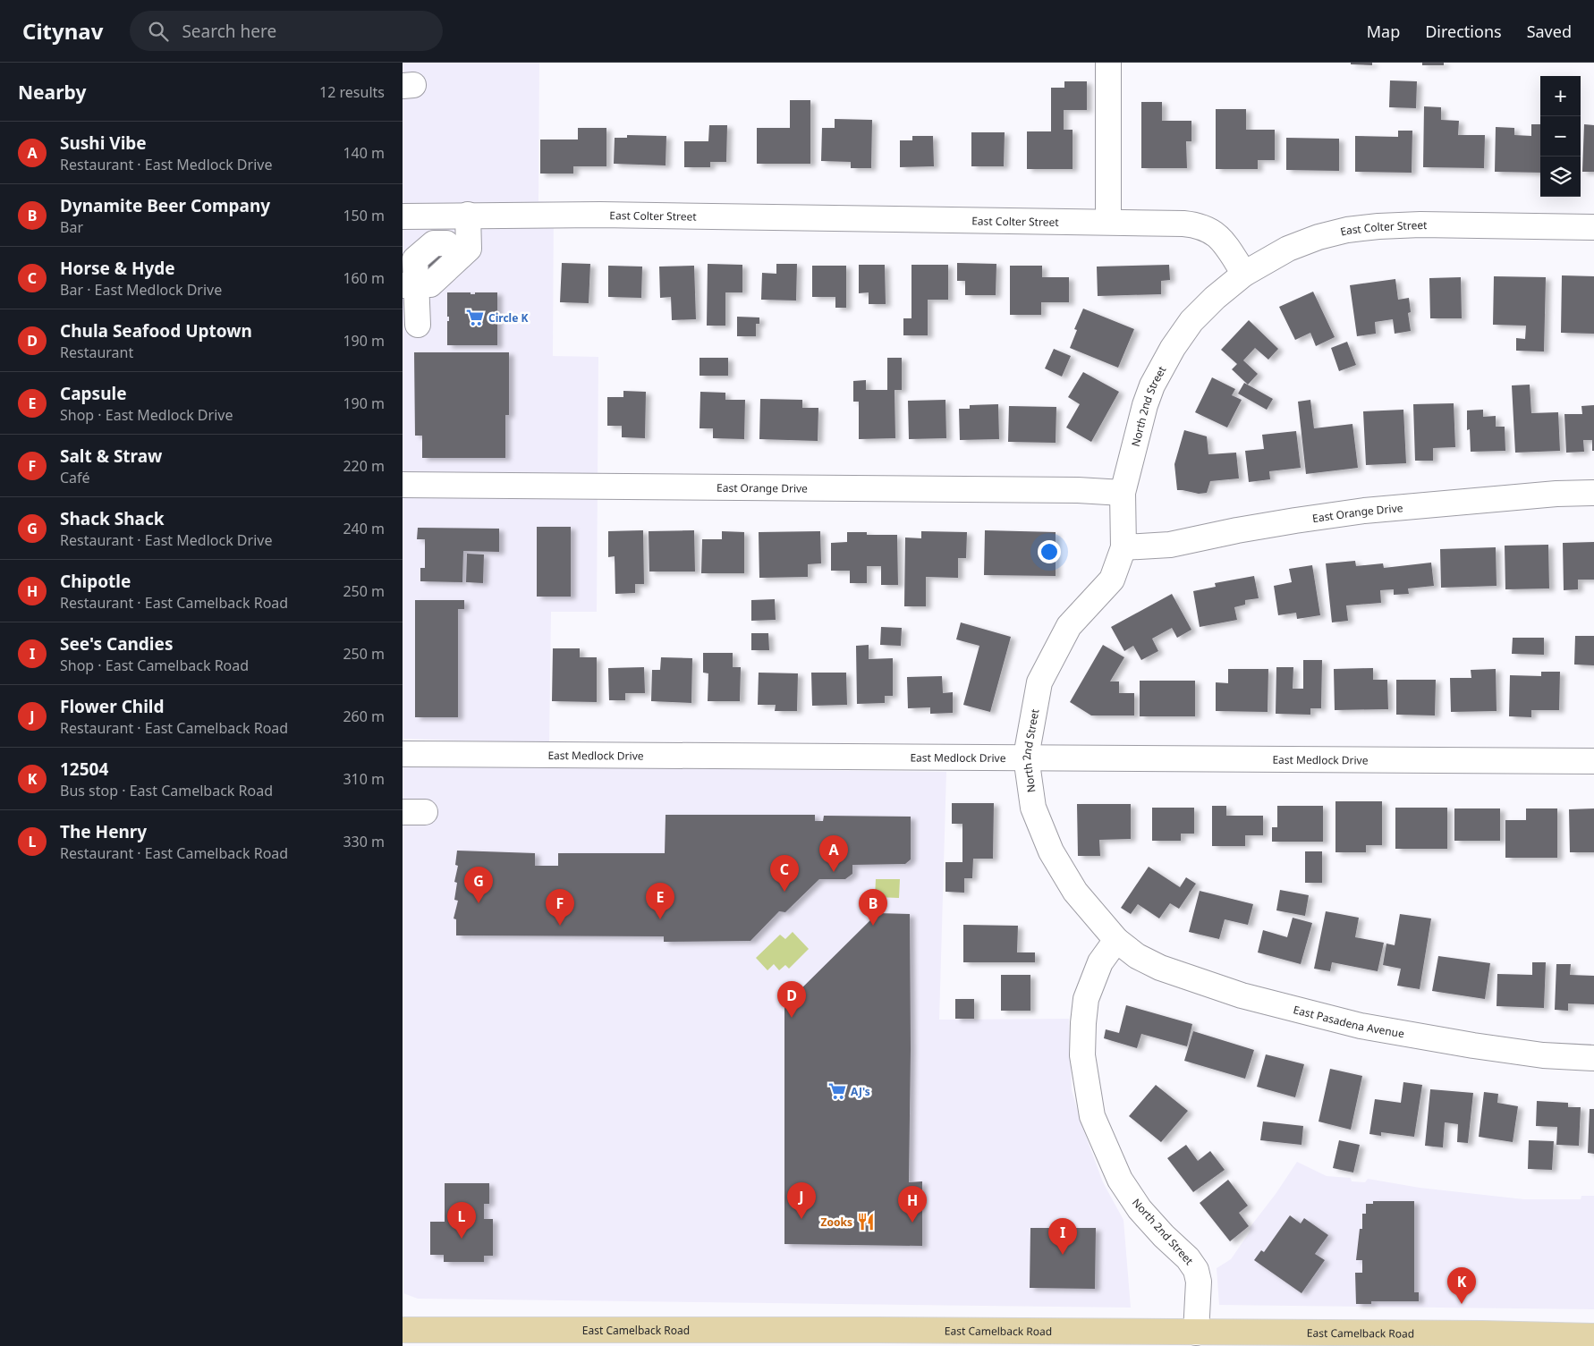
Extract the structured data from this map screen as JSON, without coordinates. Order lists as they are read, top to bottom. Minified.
{"streets":{"main road":["East Camelback Road"],"street":["East Colter Street","North 2nd Street","East Orange Drive","East Medlock Drive","East Pasadena Avenue"]},"crossings":[["East Colter Street","North 2nd Street"],["North 2nd Street","East Orange Drive"],["North 2nd Street","East Medlock Drive"],["North 2nd Street","East Pasadena Avenue"],["North 2nd Street","East Camelback Road"]],"places":{"supermarket":["Circle K","AJ's"],"restaurant":["Zooks"]},"page":{"header":"Citynav","search":"Search here","nav":["Map","Directions","Saved"],"heading":["Nearby","12 results"],"map_buttons":["+","−"],"list":[{"mark":"A","name":"Sushi Vibe","note":"Restaurant · East Medlock Drive","value":"140 m"},{"mark":"B","name":"Dynamite Beer Company","note":"Bar","value":"150 m"},{"mark":"C","name":"Horse & Hyde","note":"Bar · East Medlock Drive","value":"160 m"},{"mark":"D","name":"Chula Seafood Uptown","note":"Restaurant","value":"190 m"},{"mark":"E","name":"Capsule","note":"Shop · East Medlock Drive","value":"190 m"},{"mark":"F","name":"Salt & Straw","note":"Café","value":"220 m"},{"mark":"G","name":"Shack Shack","note":"Restaurant · East Medlock Drive","value":"240 m"},{"mark":"H","name":"Chipotle","note":"Restaurant · East Camelback Road","value":"250 m"},{"mark":"I","name":"See's Candies","note":"Shop · East Camelback Road","value":"250 m"},{"mark":"J","name":"Flower Child","note":"Restaurant · East Camelback Road","value":"260 m"},{"mark":"K","name":"12504","note":"Bus stop · East Camelback Road","value":"310 m"},{"mark":"L","name":"The Henry","note":"Restaurant · East Camelback Road","value":"330 m"}],"pins":["A","C","G","E","B","F","D","J","H","L","I","K"]}}
